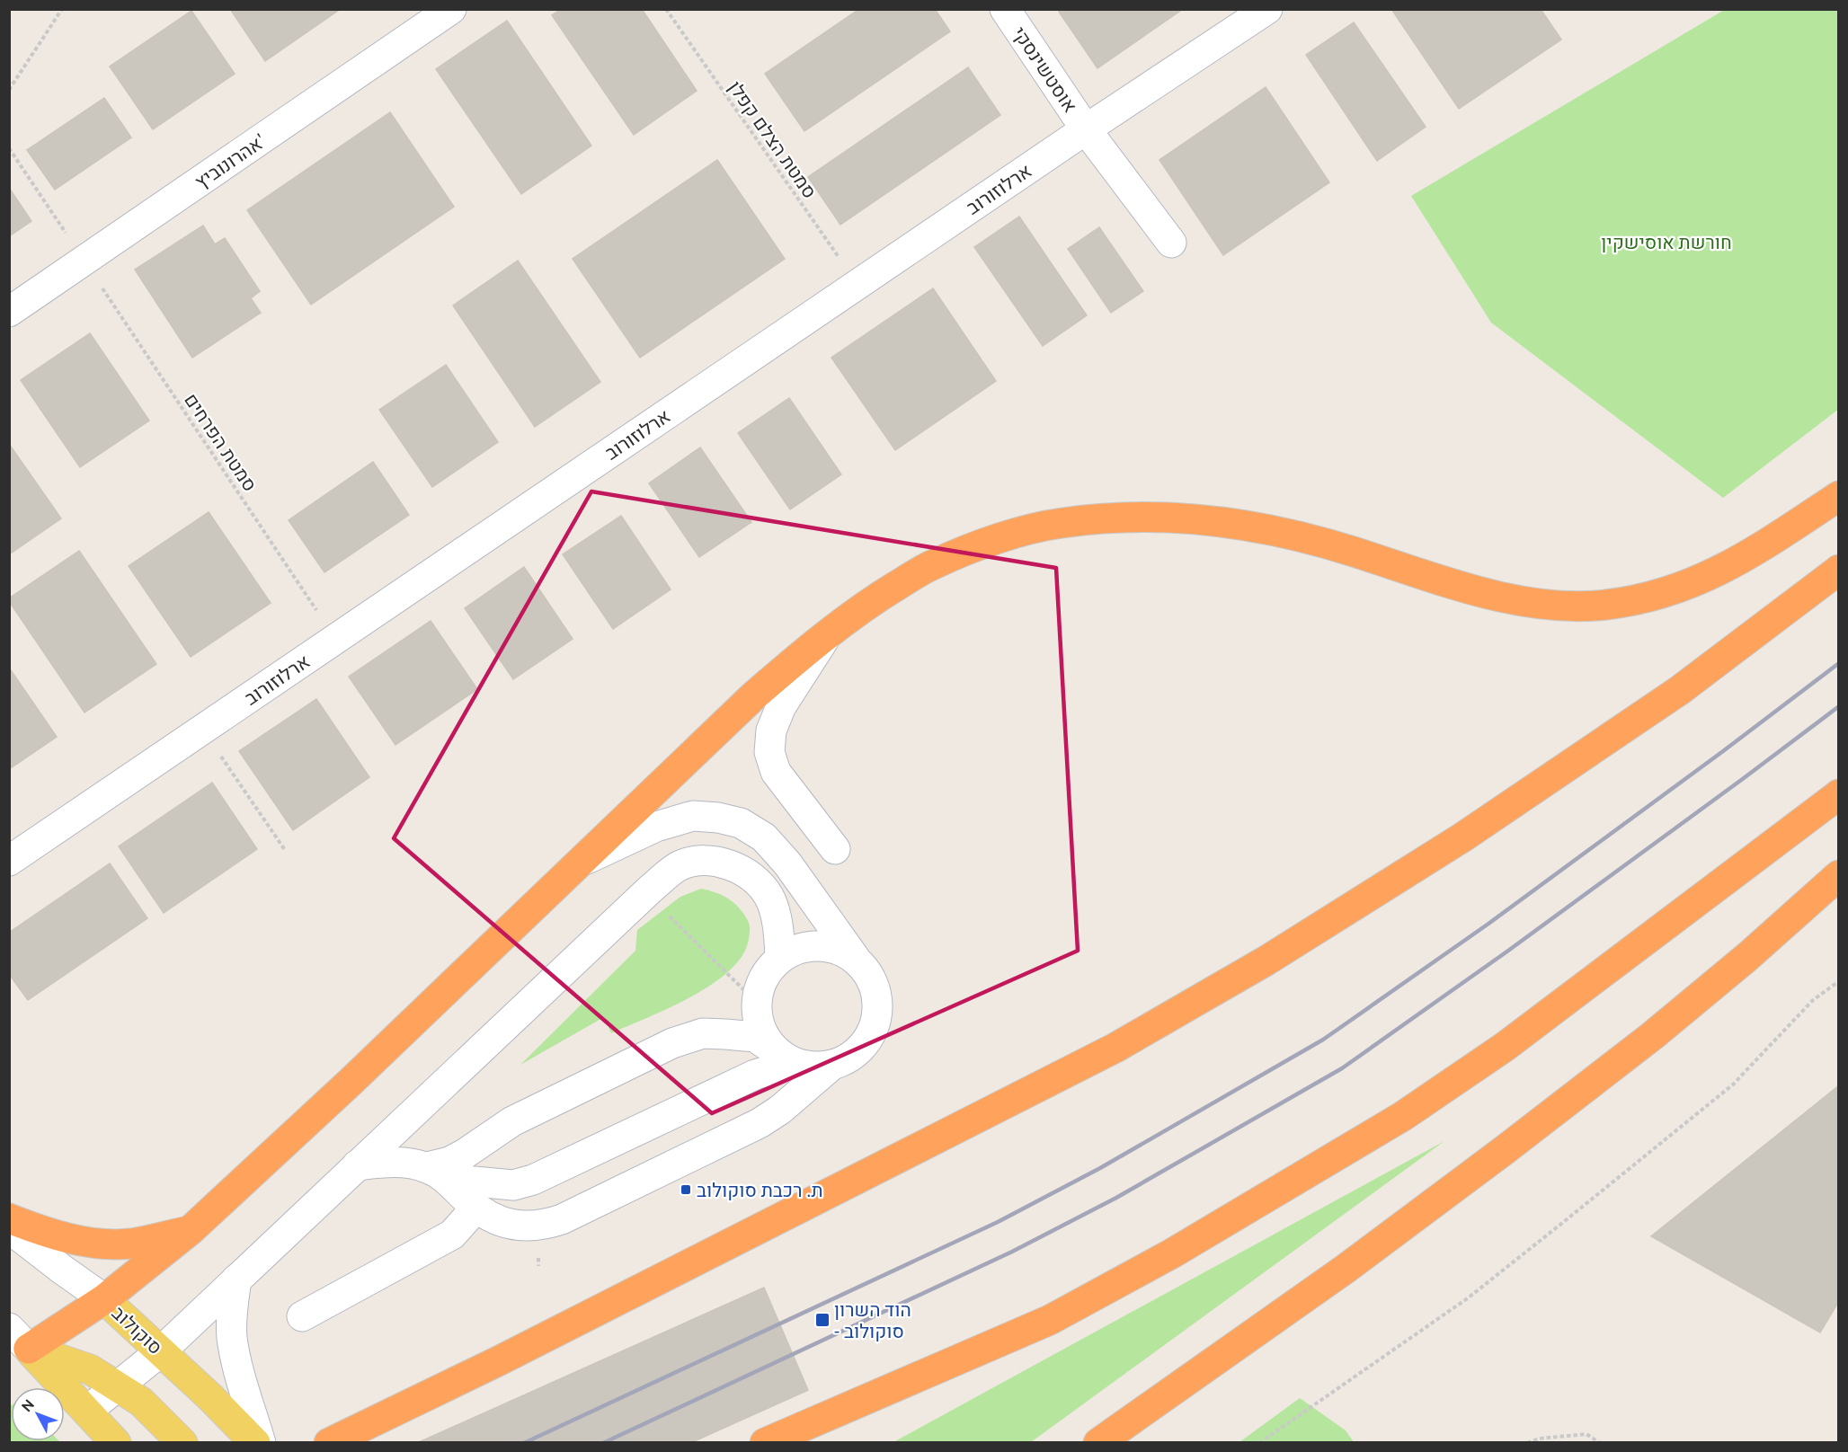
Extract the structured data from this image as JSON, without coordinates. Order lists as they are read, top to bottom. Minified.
{"streets":{"main road":["סוקולוב"],"street":["אוסטשינסקי","אהרונוביץ'","ארלוזורוב"],"path":["סמטת הצלם קפלן","סמטת הפרחים"]},"crossings":[["אוסטשינסקי","ארלוזורוב"],["סמטת הצלם קפלן","ארלוזורוב"],["אהרונוביץ'","סמטת הפרחים"],["ארלוזורוב","סמטת הפרחים"]],"parks":["חורשת אוסישקין"],"places":{"transit":["ת. רכבת סוקולוב","הוד השרון - סוקולוב"]},"north":"top left"}
